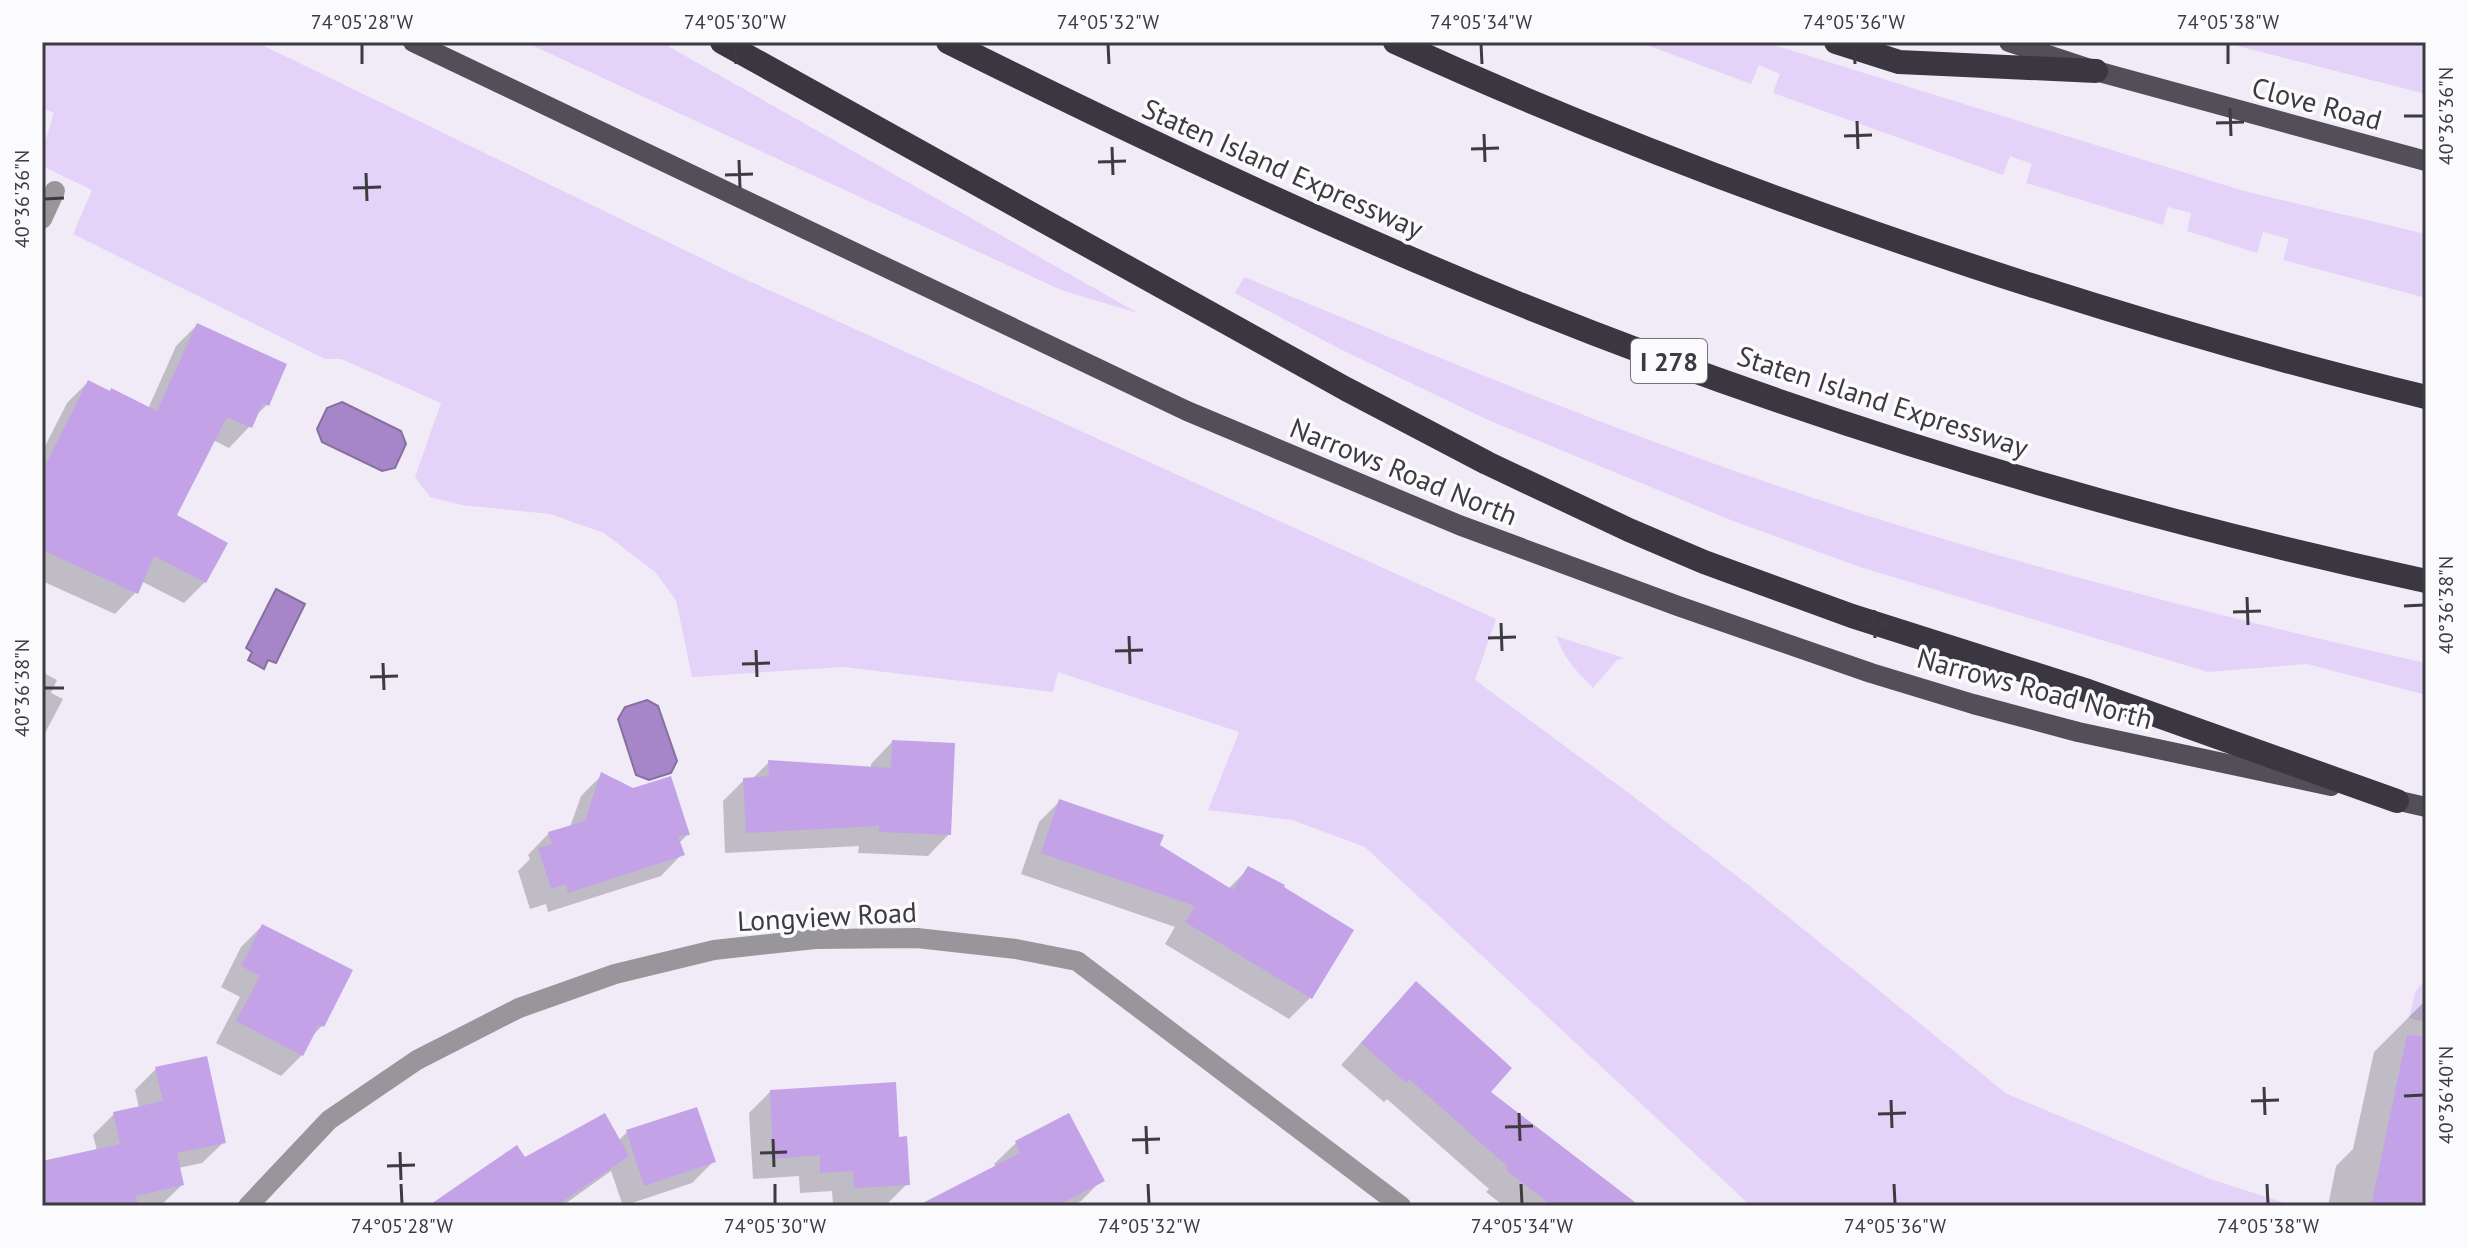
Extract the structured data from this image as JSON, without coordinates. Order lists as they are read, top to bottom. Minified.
{"streets":{"highway":["Staten Island Expressway","I 278"],"main road":["Clove Road","Narrows Road North"],"street":["Longview Road"]},"coordinates":["74°05'28\"W","74°05'30\"W","74°05'32\"W","74°05'34\"W","74°05'36\"W","74°05'38\"W","40°36'36\"N","40°36'38\"N","40°36'40\"N"]}
